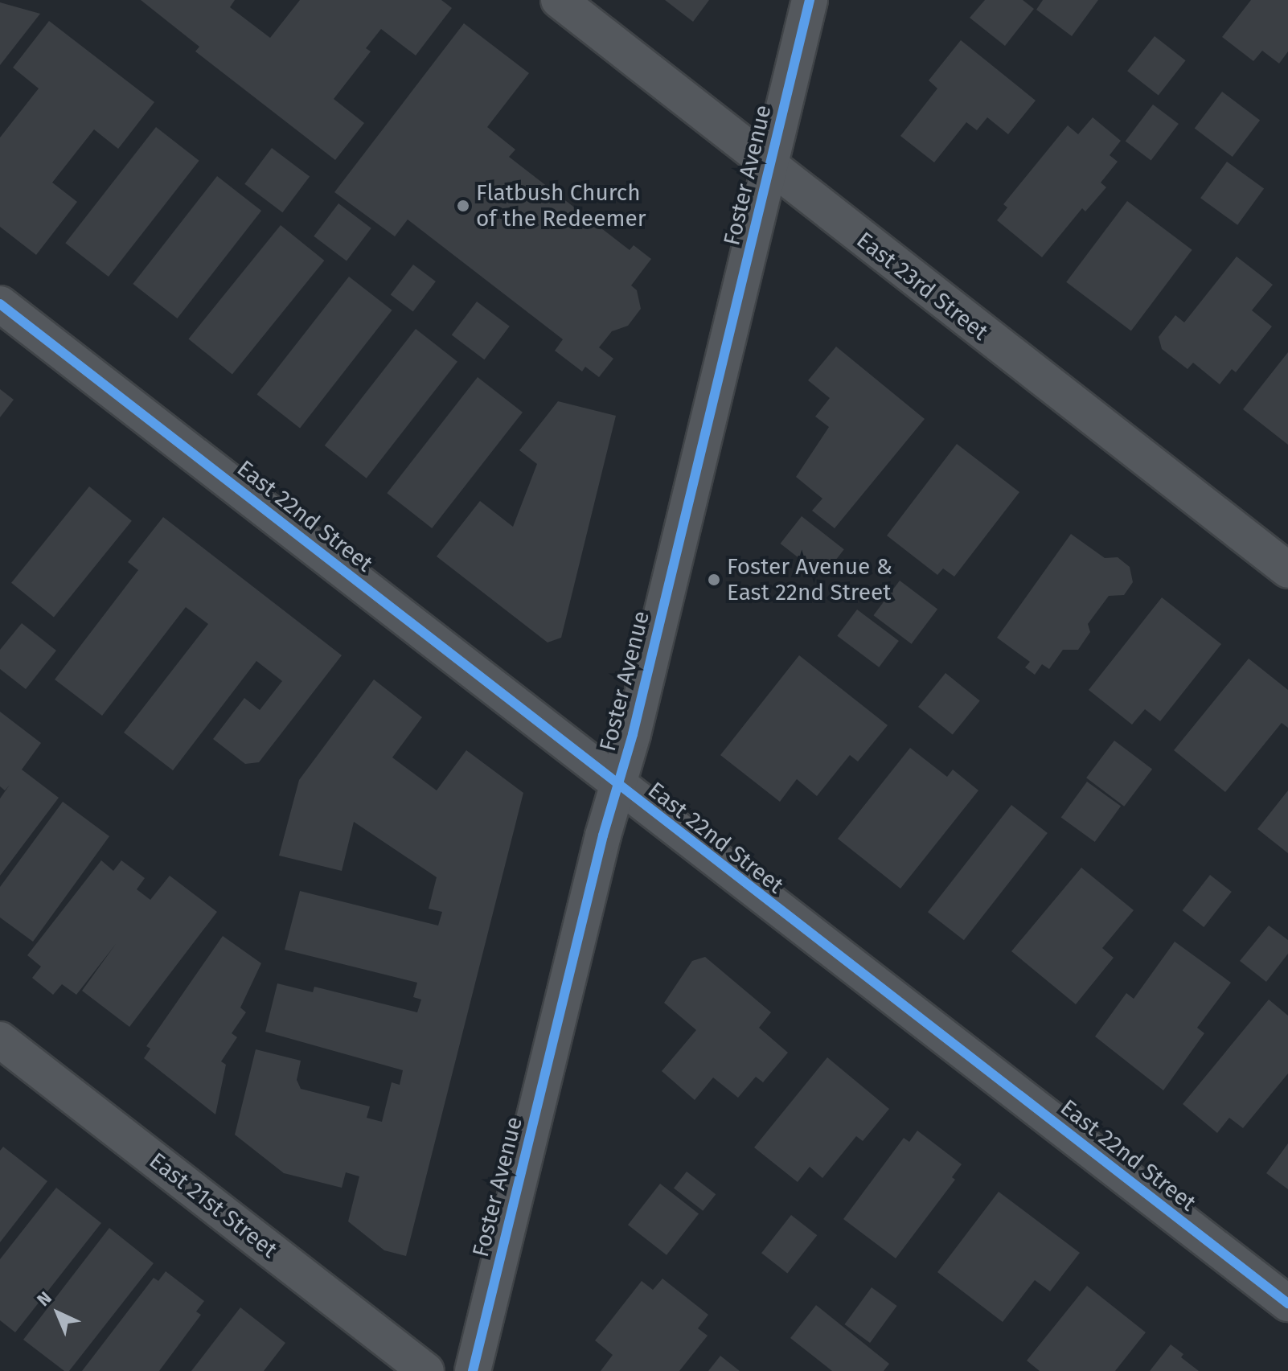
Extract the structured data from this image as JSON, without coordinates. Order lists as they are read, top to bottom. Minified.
{"streets":{"street":["Foster Avenue","East 23rd Street","East 22nd Street","East 21st Street"]},"crossings":[["Foster Avenue","East 23rd Street"],["Foster Avenue","East 22nd Street"]],"places":["Flatbush Church of the Redeemer","Foster Avenue & East 22nd Street"],"north":"top left"}
